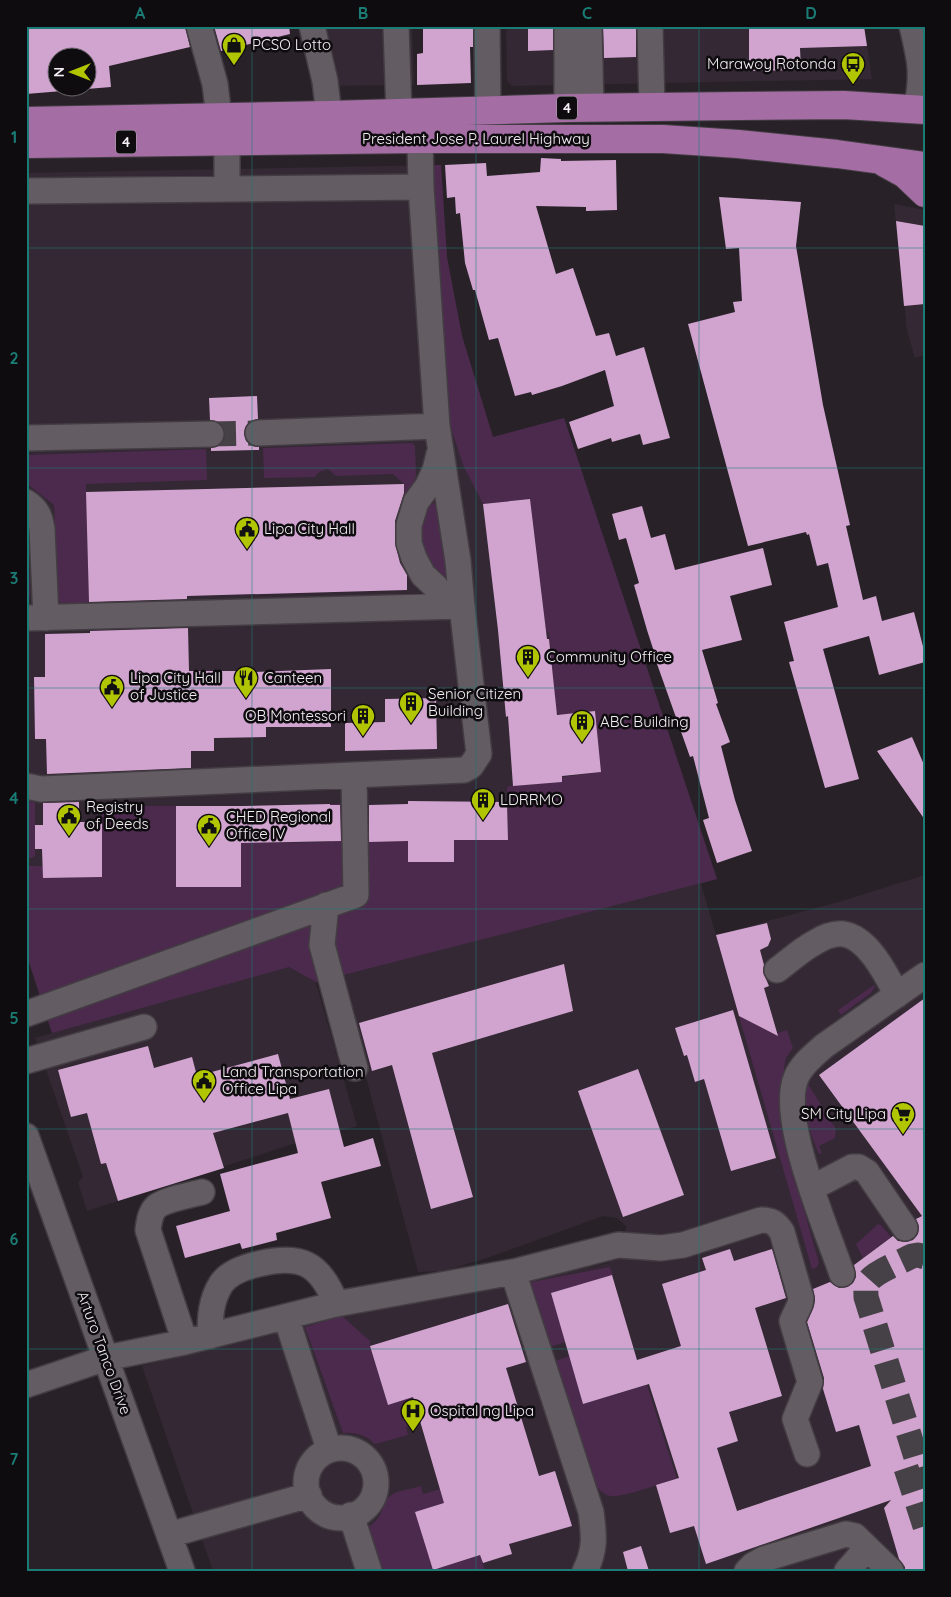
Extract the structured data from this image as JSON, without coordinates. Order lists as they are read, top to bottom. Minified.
{"streets":{"highway":["4","President Jose P. Laurel Highway"],"street":["Arturo Tanco Drive"]},"places":{"shop":["PCSO Lotto"],"bus stop":["Marawoy Rotonda"],"public building":["Lipa City Hall","Lipa City Hall of Justice","Registry of Deeds","CHED Regional Office IV","Land Transportation Office Lipa"],"building":["Community Office","Senior Citizen Building","OB Montessori","ABC Building","LDRRMO"],"restaurant":["Canteen"],"supermarket":["SM City Lipa"],"hospital":["Ospital ng Lipa"]},"north":"left","grid":{"columns":["A","B","C","D"],"rows":["1","2","3","4","5","6","7"]}}
